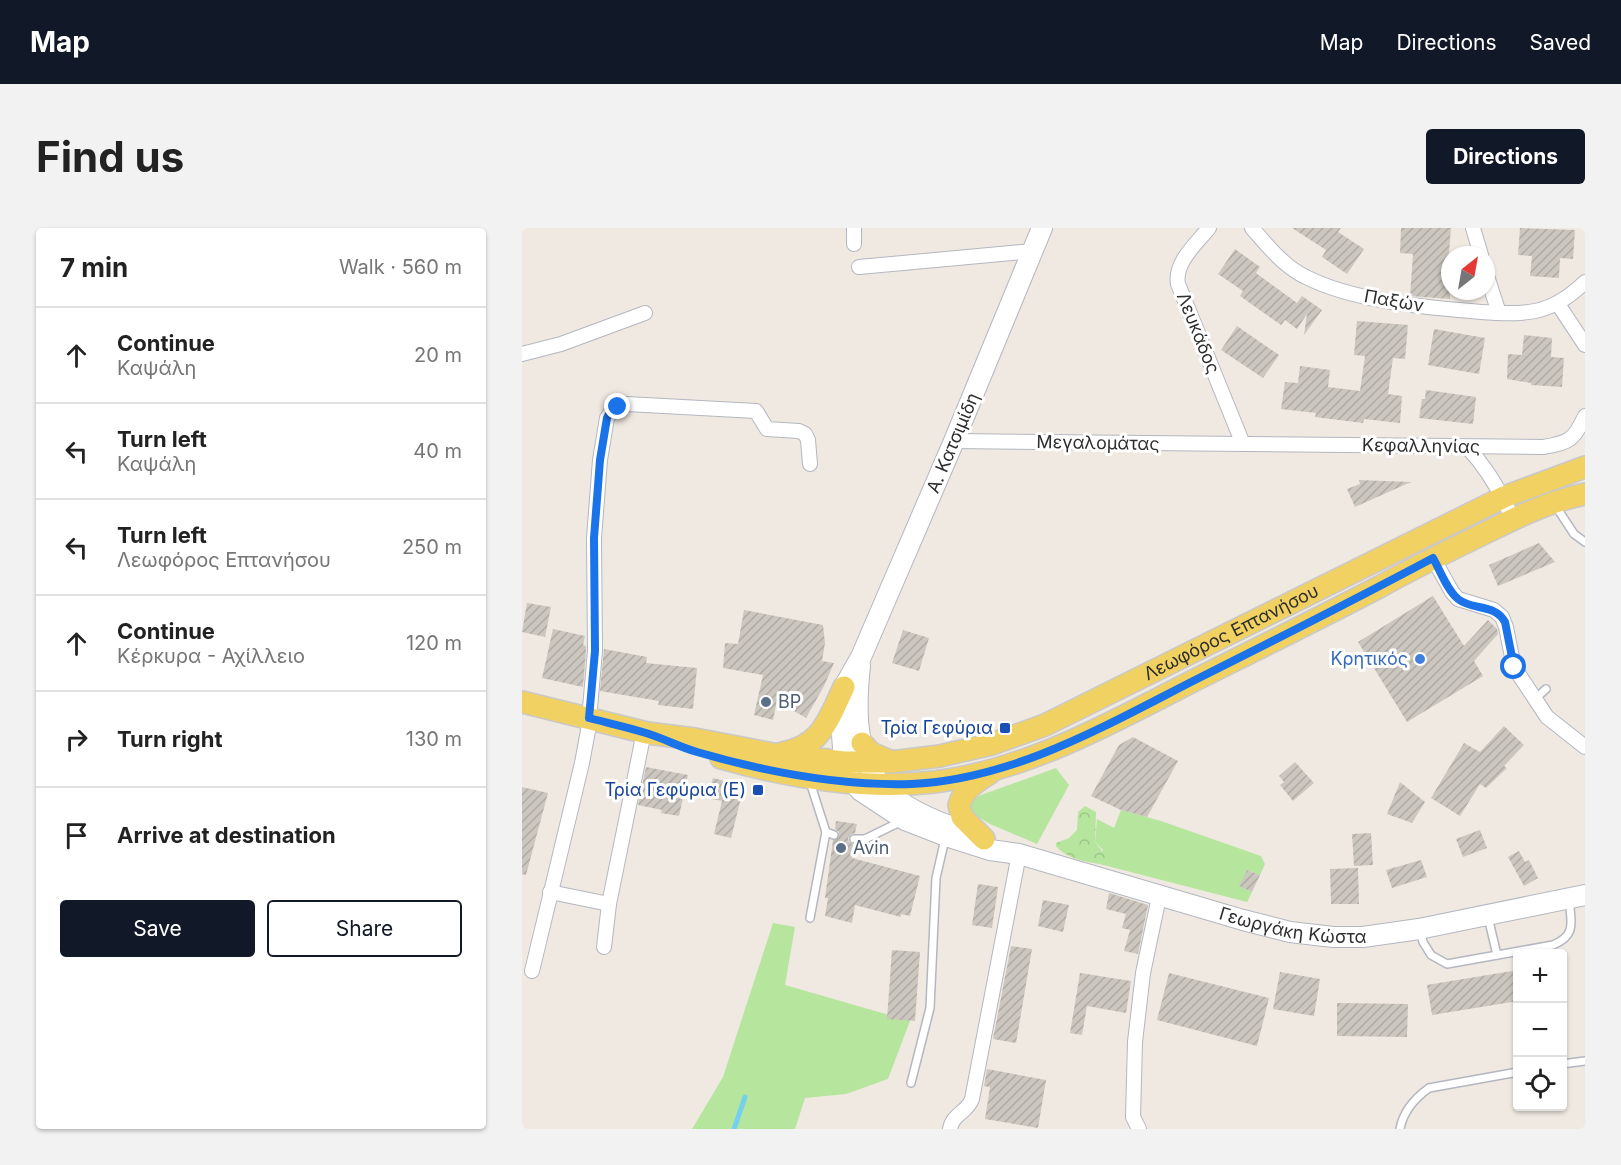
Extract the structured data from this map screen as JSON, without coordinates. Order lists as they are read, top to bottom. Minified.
{"streets":{"main road":["Α. Κατσιμίδη","Λεωφόρος Επτανήσου","Γεωργάκη Κώστα"],"street":["Παξών","Λευκάδος","Μεγαλομάτας","Κεφαλληνίας"]},"crossings":[["Λευκάδος","Μεγαλομάτας"],["Λευκάδος","Κεφαλληνίας"],["Α. Κατσιμίδη","Μεγαλομάτας"],["Α. Κατσιμίδη","Λεωφόρος Επτανήσου"],["Α. Κατσιμίδη","Γεωργάκη Κώστα"],["Μεγαλομάτας","Κεφαλληνίας"],["Λεωφόρος Επτανήσου","Γεωργάκη Κώστα"]],"places":{"other":["Κρητικός","BP","Avin"],"transit":["Τρία Γεφύρια","Τρία Γεφύρια (E)"]},"north":"top right","page":{"header":"Map","nav":["Map","Directions","Saved"],"buttons":["Directions",["Save","Share"]],"title":"Find us","heading":["7 min","Walk · 560 m"],"list":[["Continue","Καψάλη","20 m"],["Turn left","Καψάλη","40 m"],["Turn left","Λεωφόρος Επτανήσου","250 m"],["Continue","Κέρκυρα - Αχίλλειο","120 m"],["Turn right","130 m"],"Arrive at destination"],"map_buttons":["+","−"]}}
